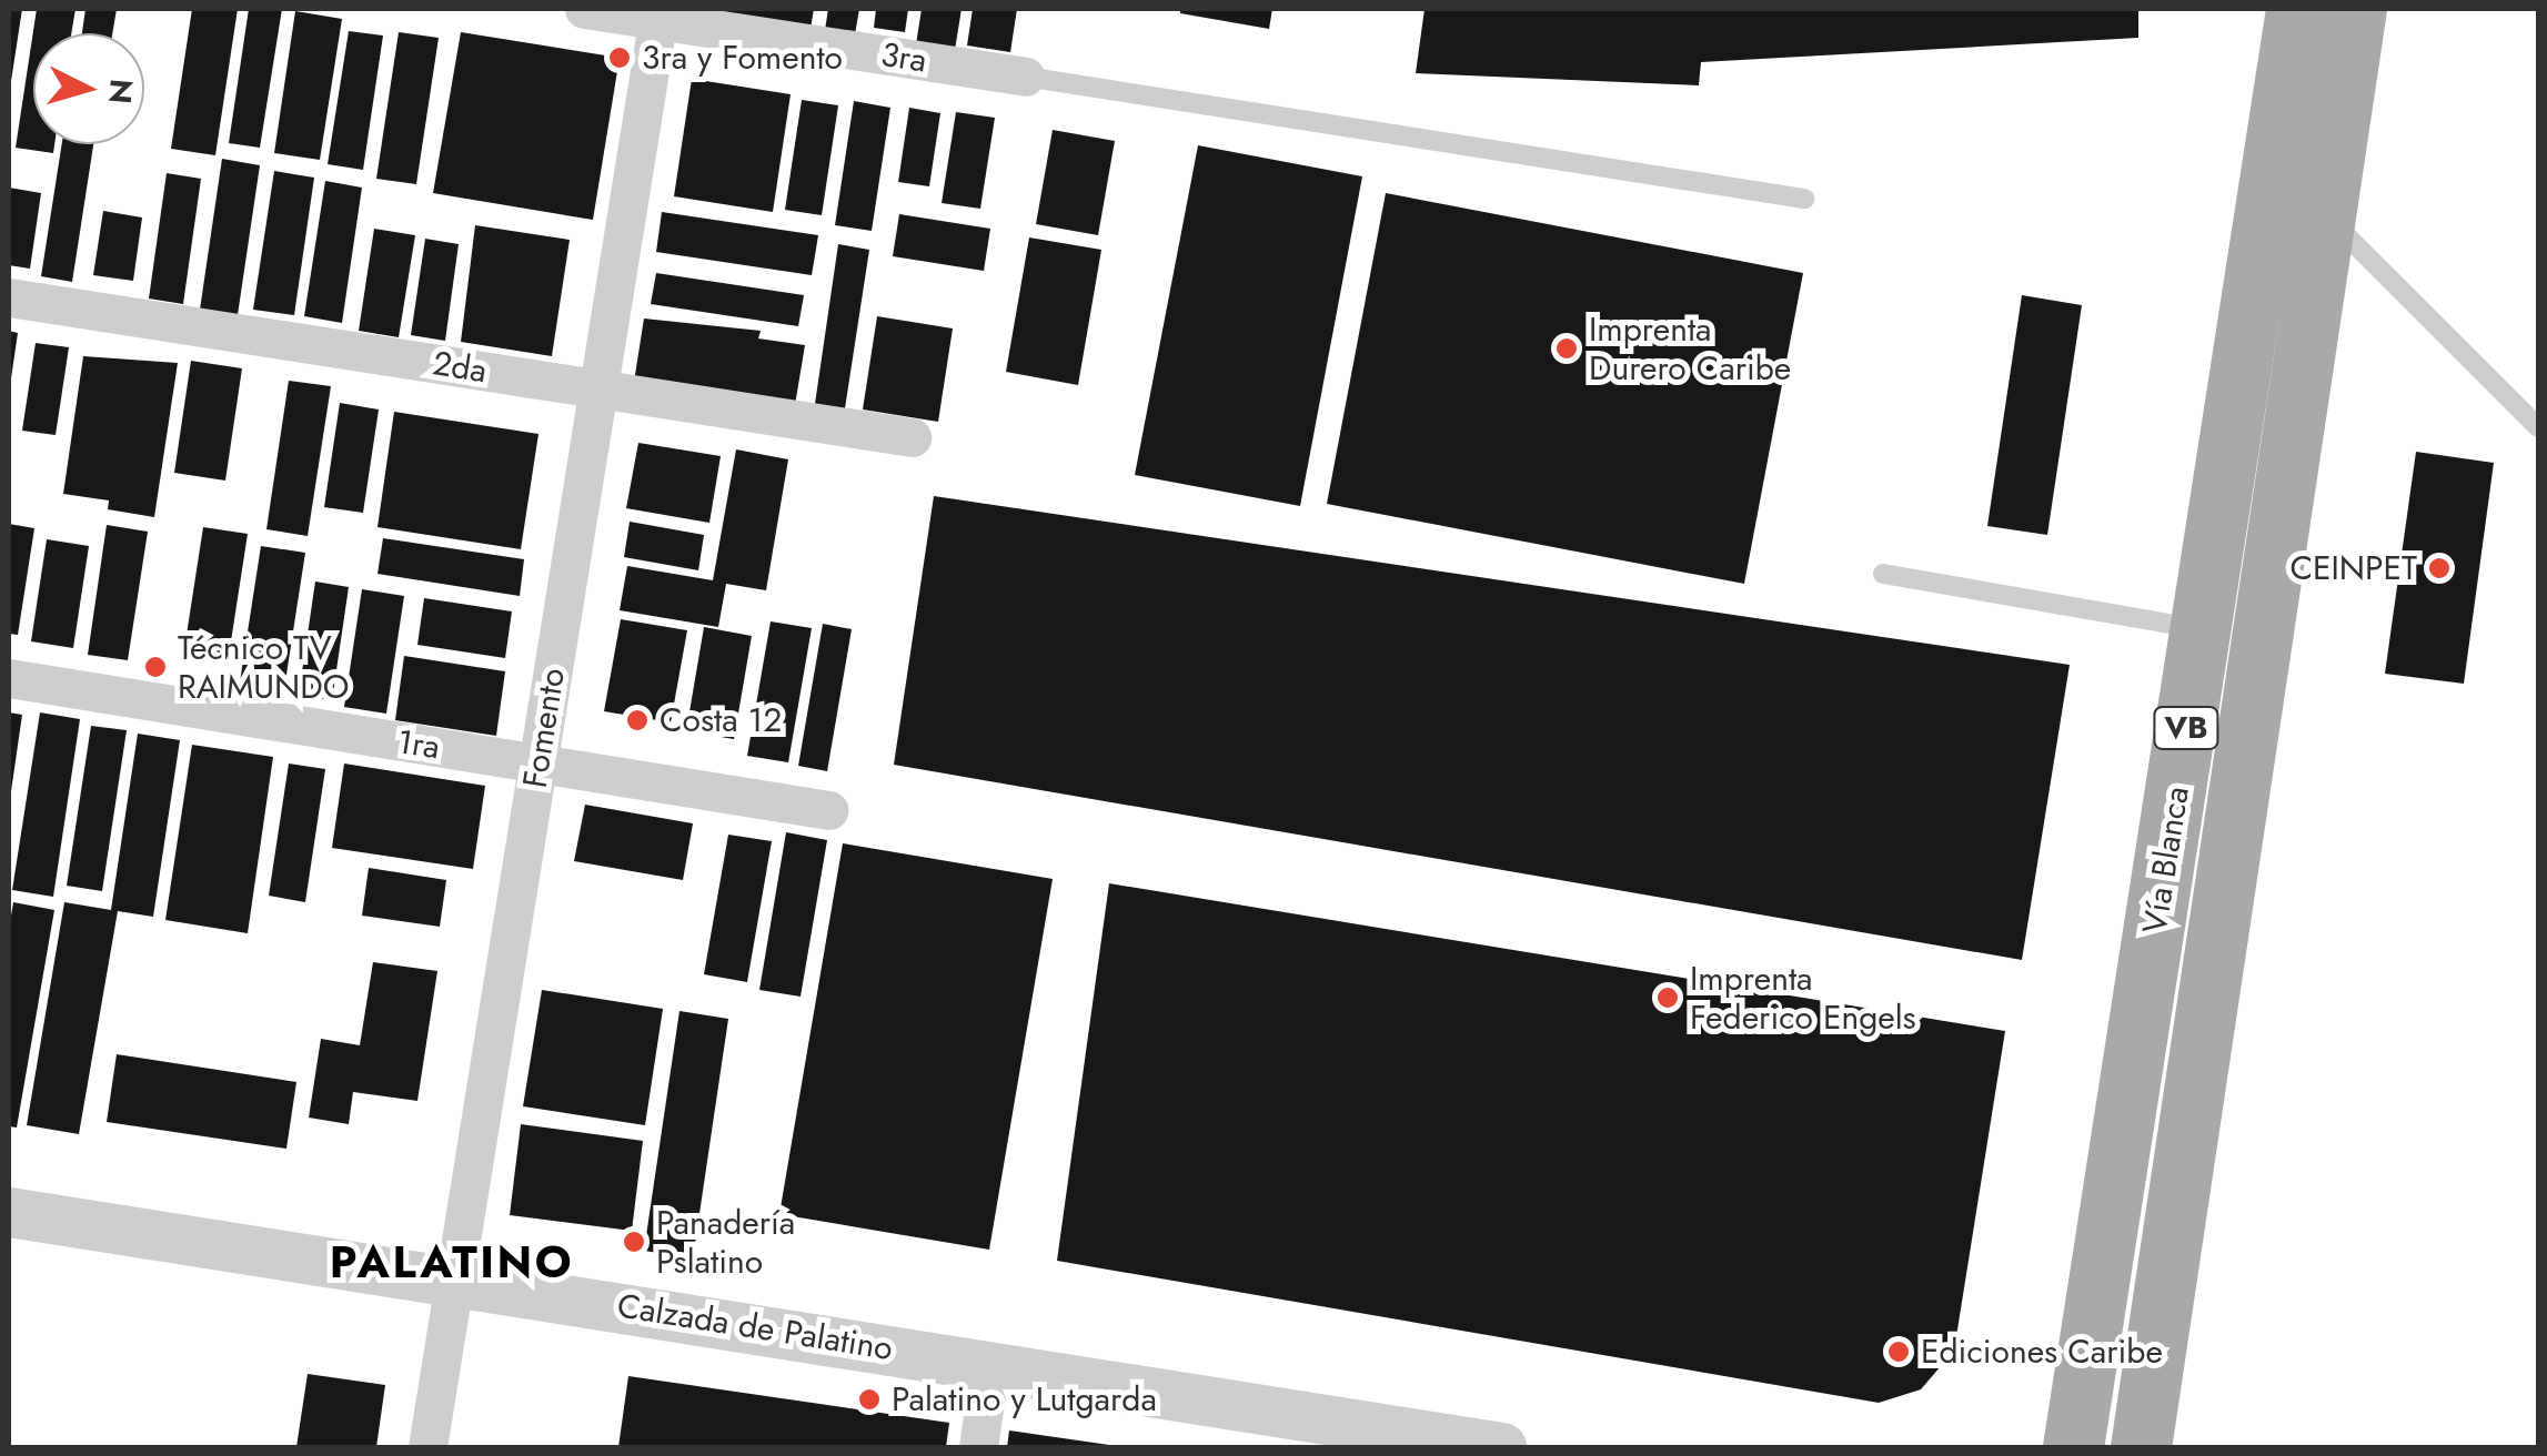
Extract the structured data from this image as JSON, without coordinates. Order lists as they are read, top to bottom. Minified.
{"streets":{"main road":["VB","Vía Blanca"],"street":["3ra","2da","Fomento","1ra","Calzada de Palatino"]},"crossings":[["3ra","Fomento"],["2da","Fomento"],["Fomento","1ra"],["Fomento","Calzada de Palatino"]],"districts":["PALATINO"],"places":["3ra y Fomento","Imprenta Durero Caribe","CEINPET","Técnico TV RAIMUNDO","Costa 12","Imprenta Federico Engels","Panadería Pslatino","Ediciones Caribe","Palatino y Lutgarda"],"north":"right"}
